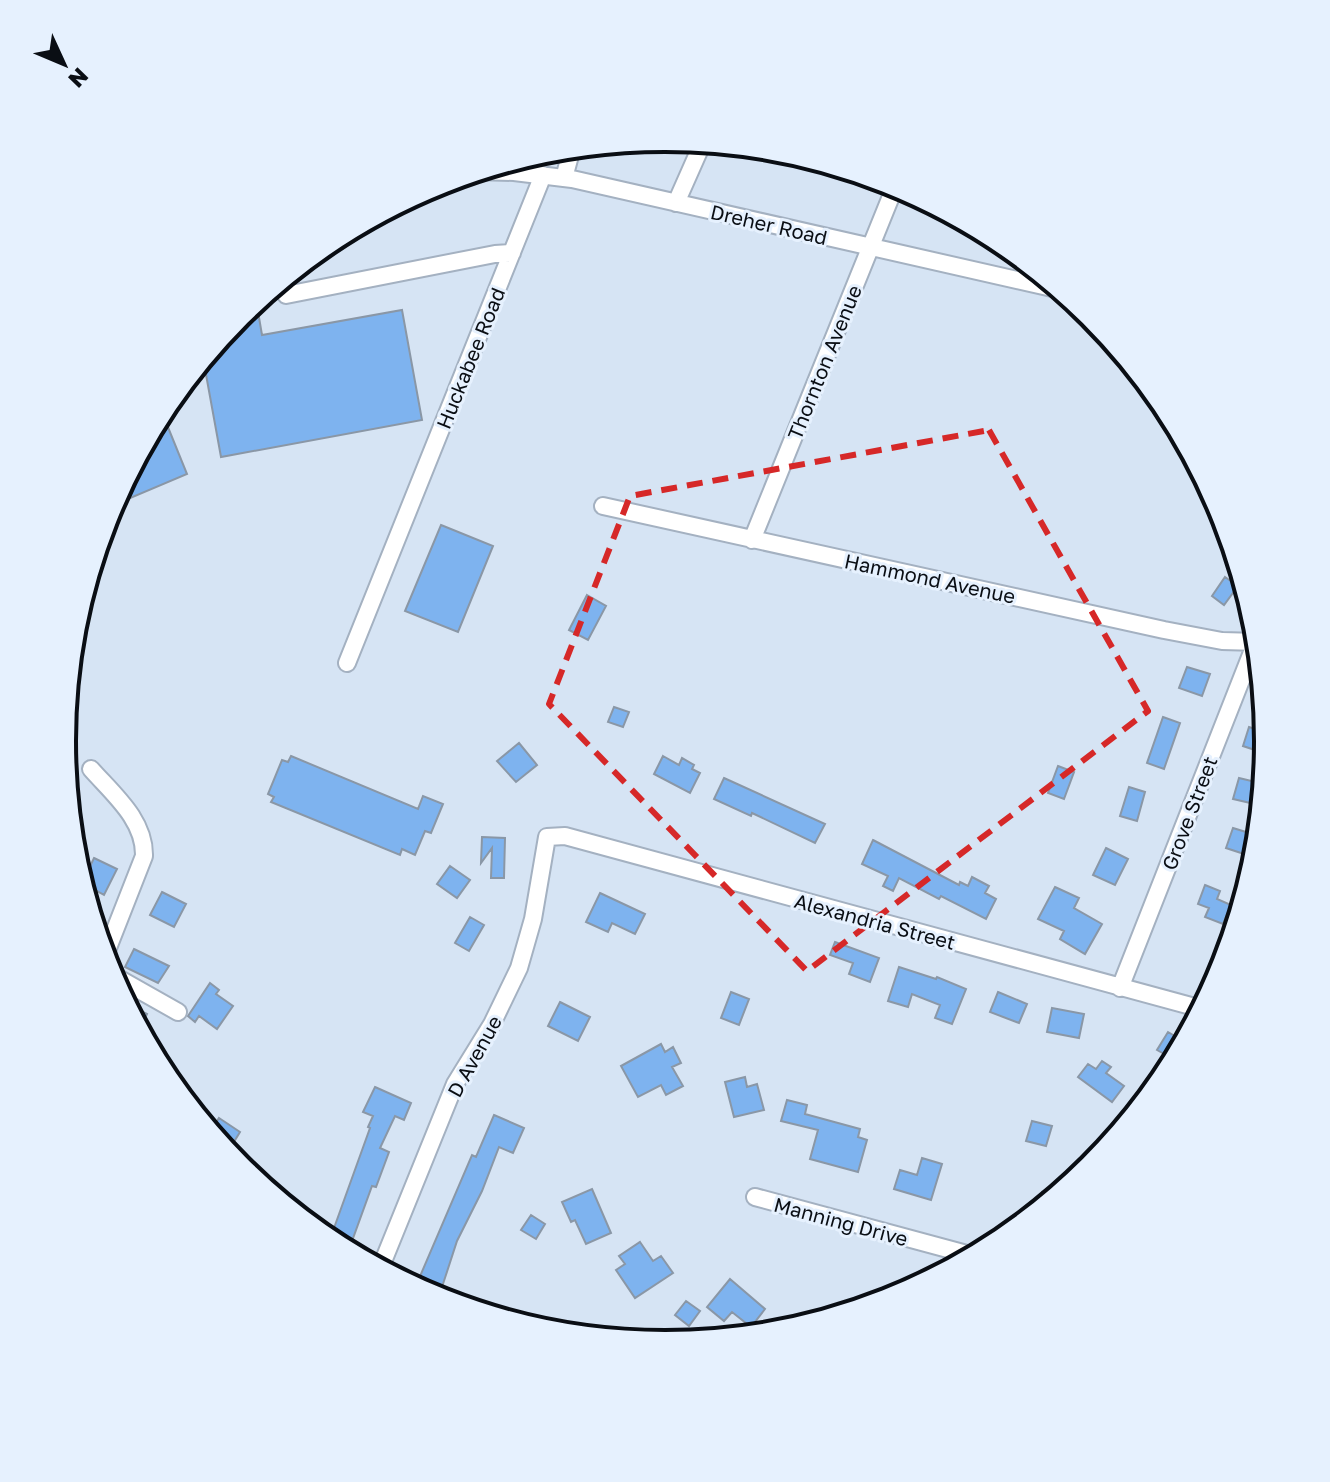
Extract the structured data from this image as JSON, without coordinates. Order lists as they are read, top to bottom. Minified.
{"streets":{"street":["Dreher Road","Huckabee Road","Thornton Avenue","Hammond Avenue","Grove Street","Alexandria Street","D Avenue","Manning Drive"]},"crossings":[["Dreher Road","Huckabee Road"],["Dreher Road","Thornton Avenue"],["Thornton Avenue","Hammond Avenue"],["Grove Street","Alexandria Street"],["Alexandria Street","D Avenue"]],"north":"bottom right"}
